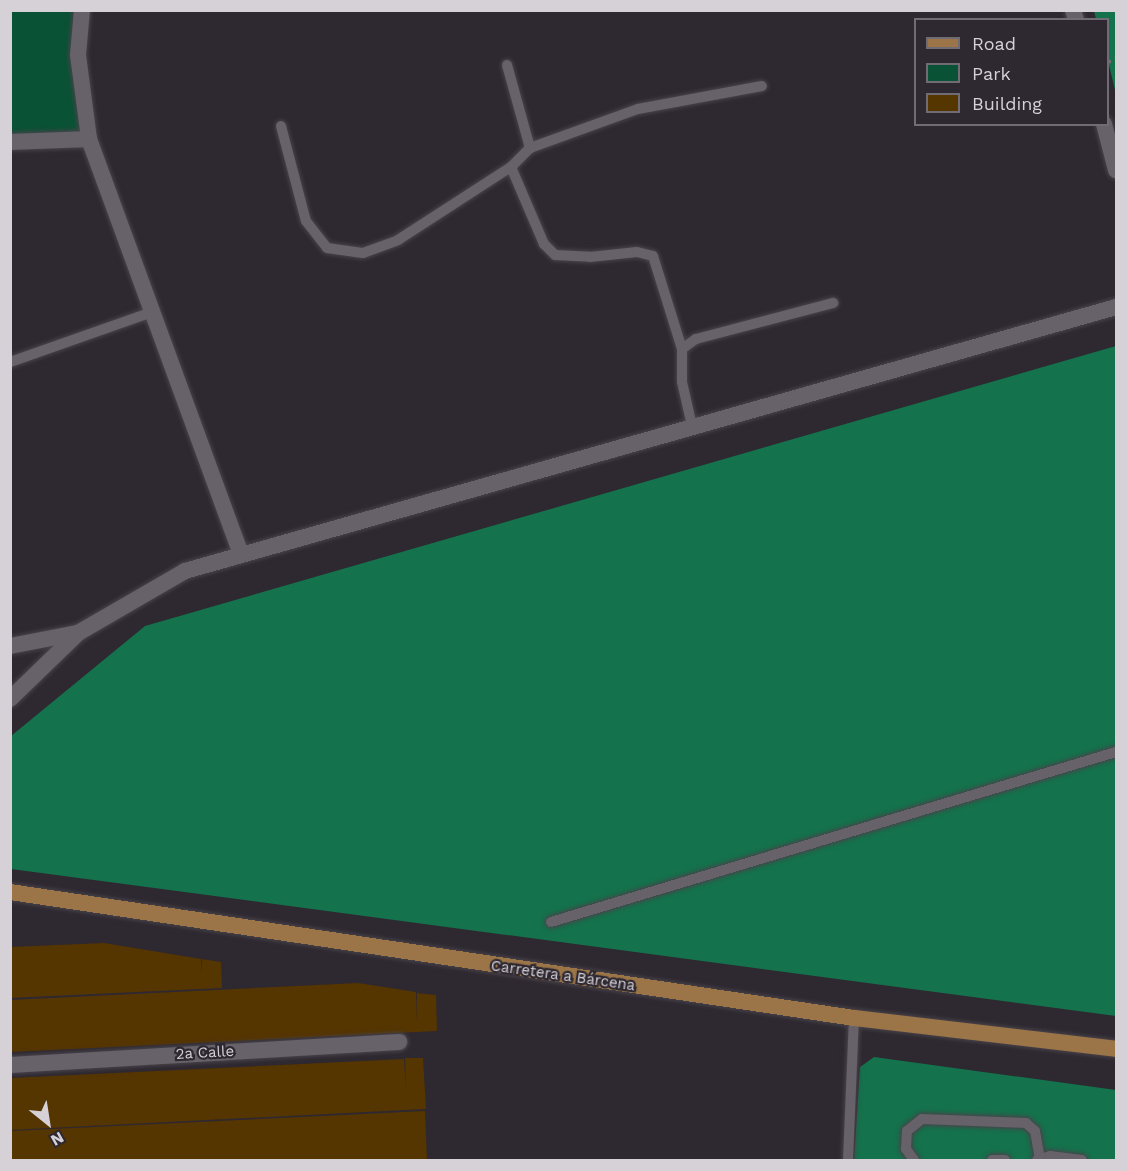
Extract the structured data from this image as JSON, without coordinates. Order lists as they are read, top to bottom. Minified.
{"streets":{"main road":["Carretera a Bárcena"],"street":["2a Calle"]},"legend":["Road","Park","Building"],"north":"bottom right"}
